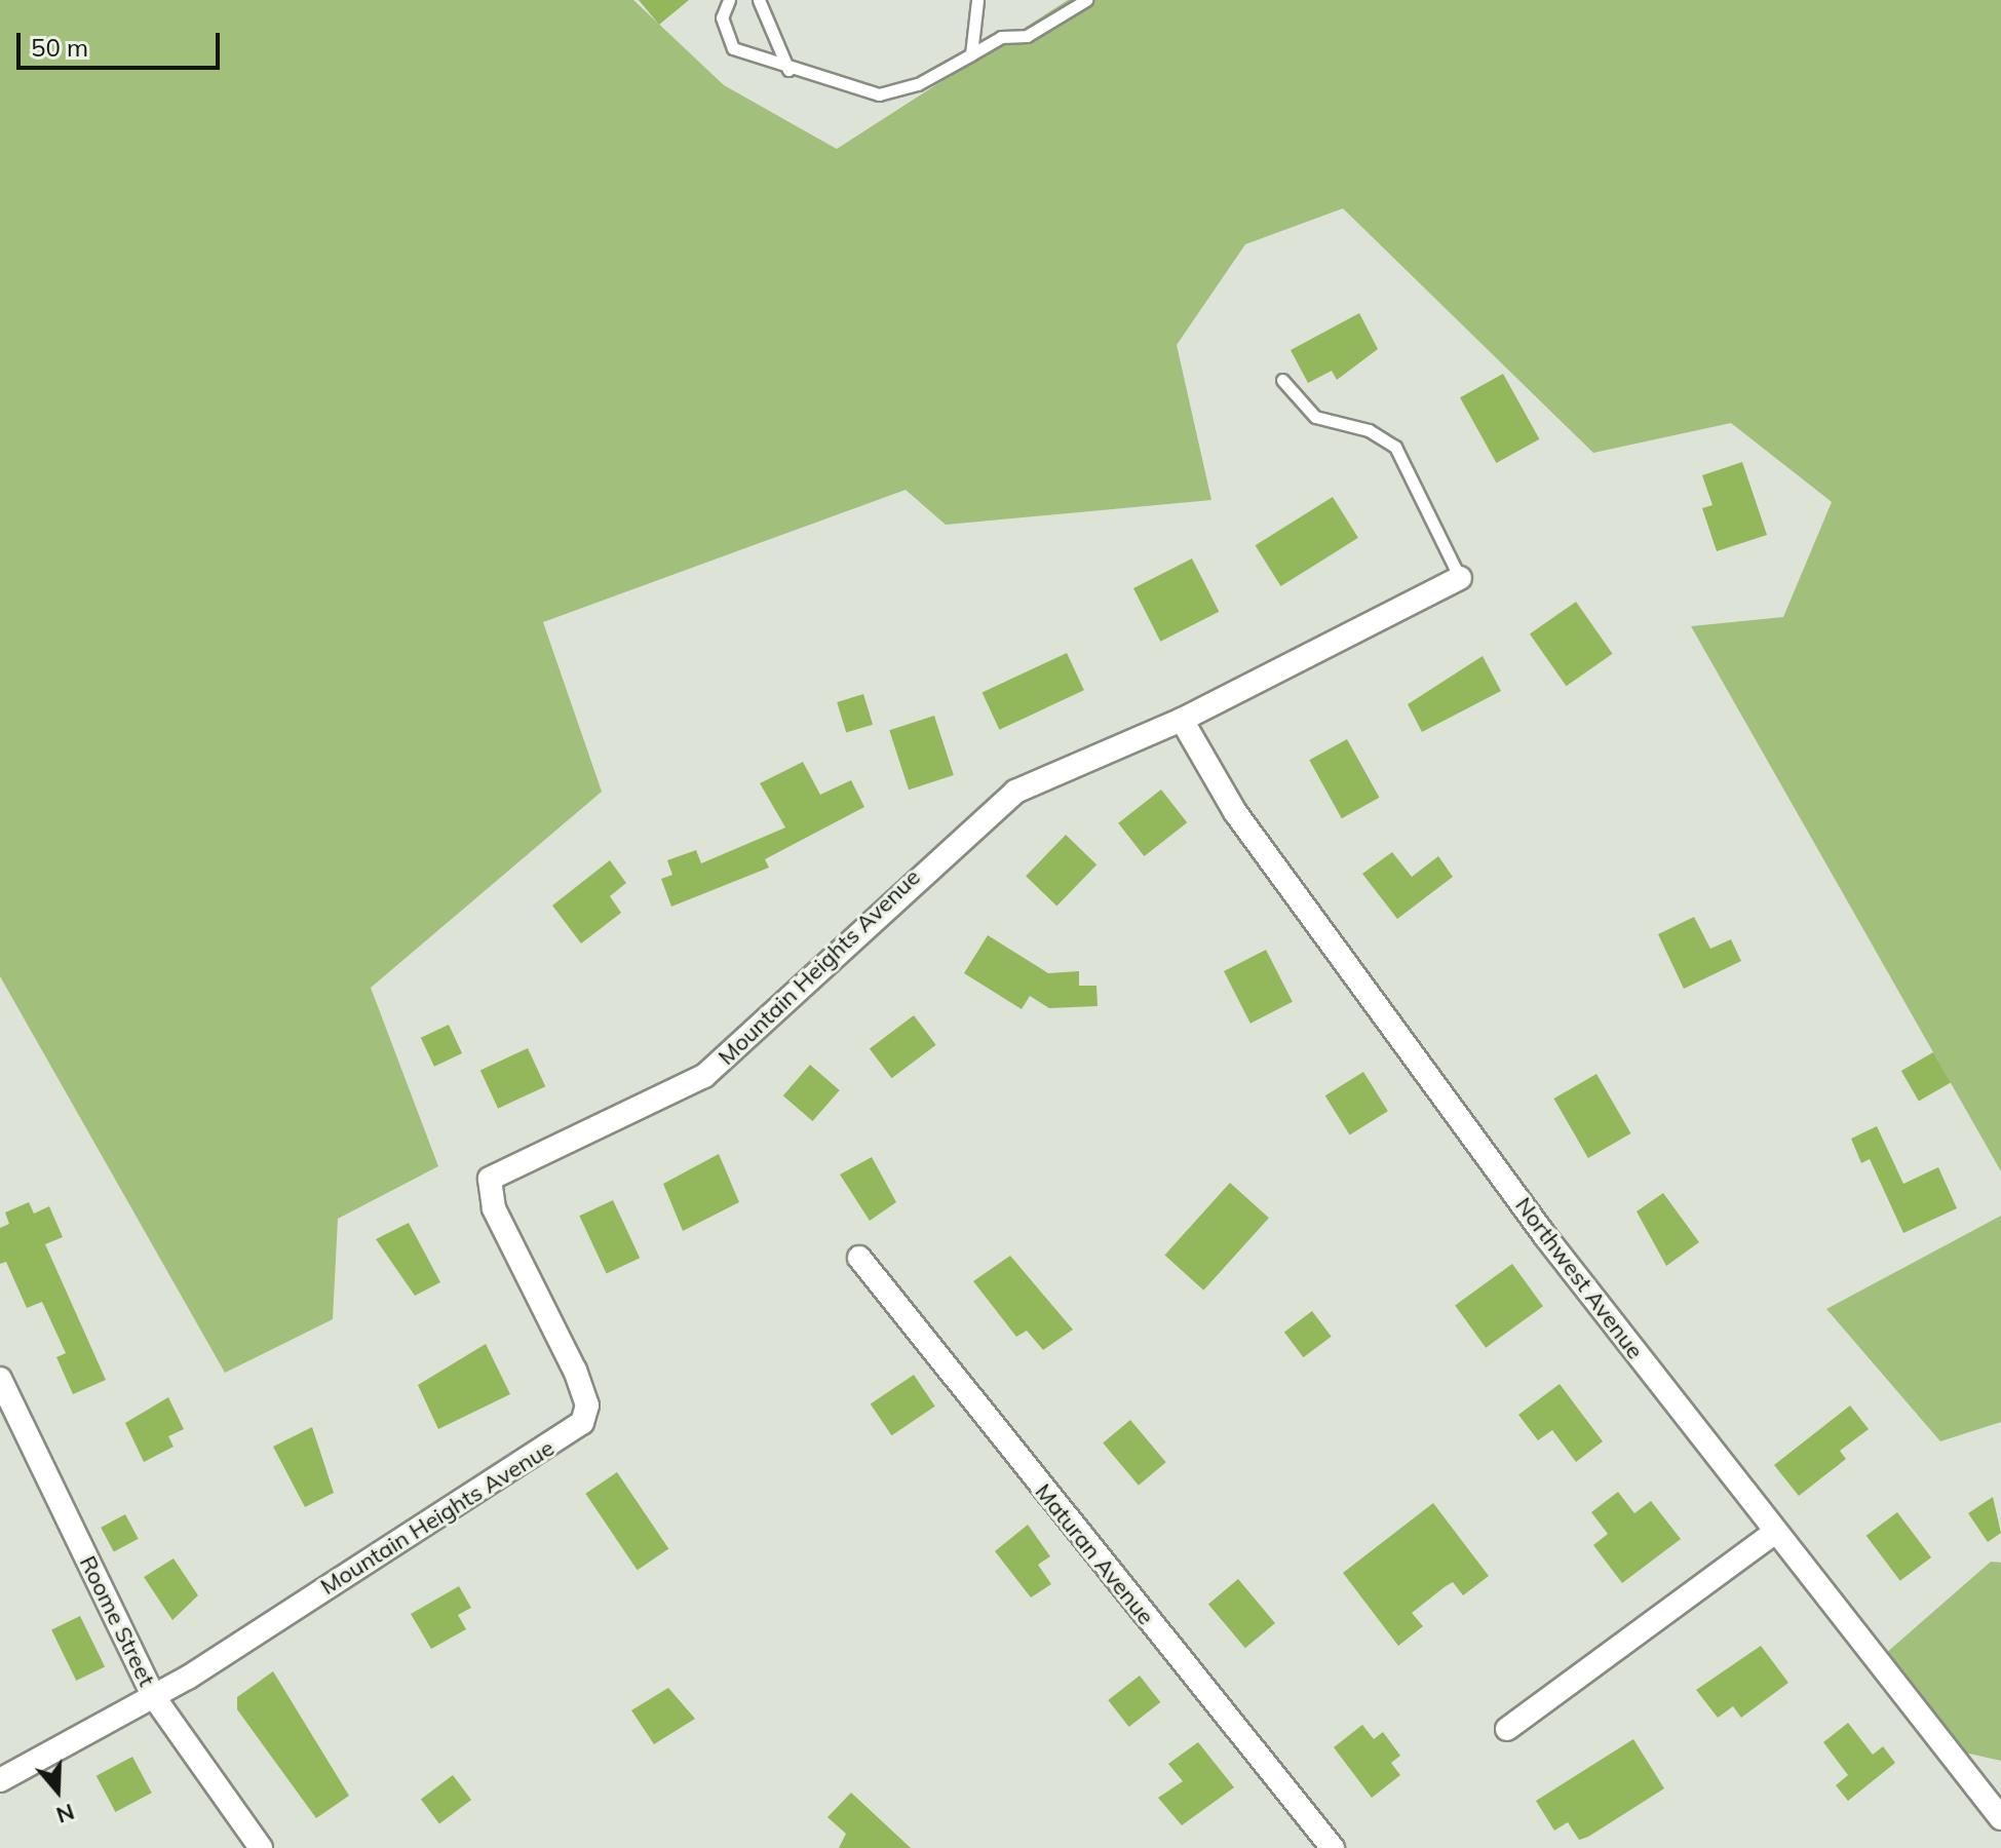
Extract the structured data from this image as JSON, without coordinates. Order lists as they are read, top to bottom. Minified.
{"streets":{"street":["Mountain Heights Avenue","Northwest Avenue","Maturan Avenue","Roome Street"]},"crossings":[["Mountain Heights Avenue","Northwest Avenue"],["Mountain Heights Avenue","Roome Street"]],"scale_bar":"50 m","north":"bottom"}
